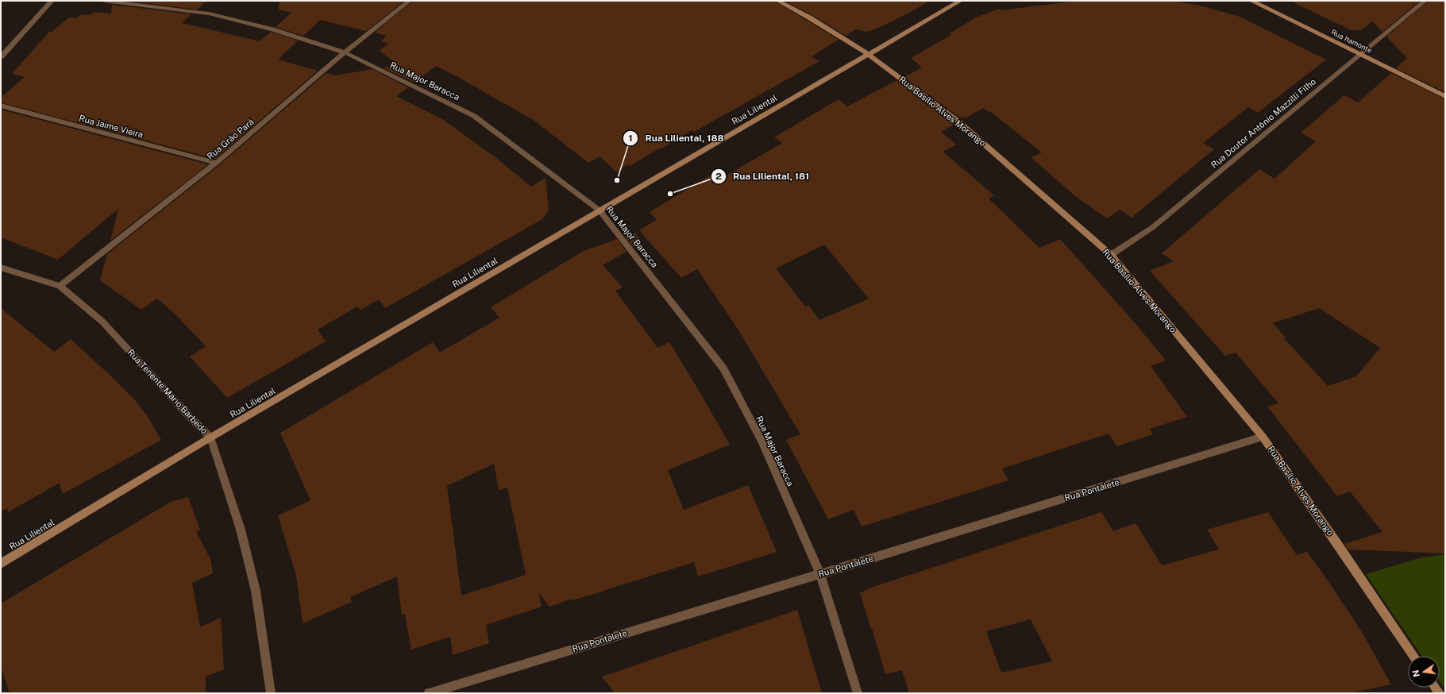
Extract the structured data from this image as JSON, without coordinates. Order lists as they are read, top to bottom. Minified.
{"streets":{"street":["Rua Itamonte","Rua Major Baracca","Rua Liliental","Rua Basílio Alves Morango","Rua Doutor Antônio Mazzilli Filho","Rua Jaime Vieira","Rua Grão Pará","Rua Tenente Mário Barbedo","Rua Pontalete"]},"crossings":[["Rua Itamonte","Rua Doutor Antônio Mazzilli Filho"],["Rua Major Baracca","Rua Liliental"],["Rua Major Baracca","Rua Grão Pará"],["Rua Major Baracca","Rua Pontalete"],["Rua Liliental","Rua Basílio Alves Morango"],["Rua Liliental","Rua Tenente Mário Barbedo"],["Rua Basílio Alves Morango","Rua Doutor Antônio Mazzilli Filho"],["Rua Basílio Alves Morango","Rua Pontalete"],["Rua Jaime Vieira","Rua Grão Pará"],["Rua Grão Pará","Rua Tenente Mário Barbedo"]],"places":["Rua Liliental, 188","Rua Liliental, 181"],"north":"left"}
